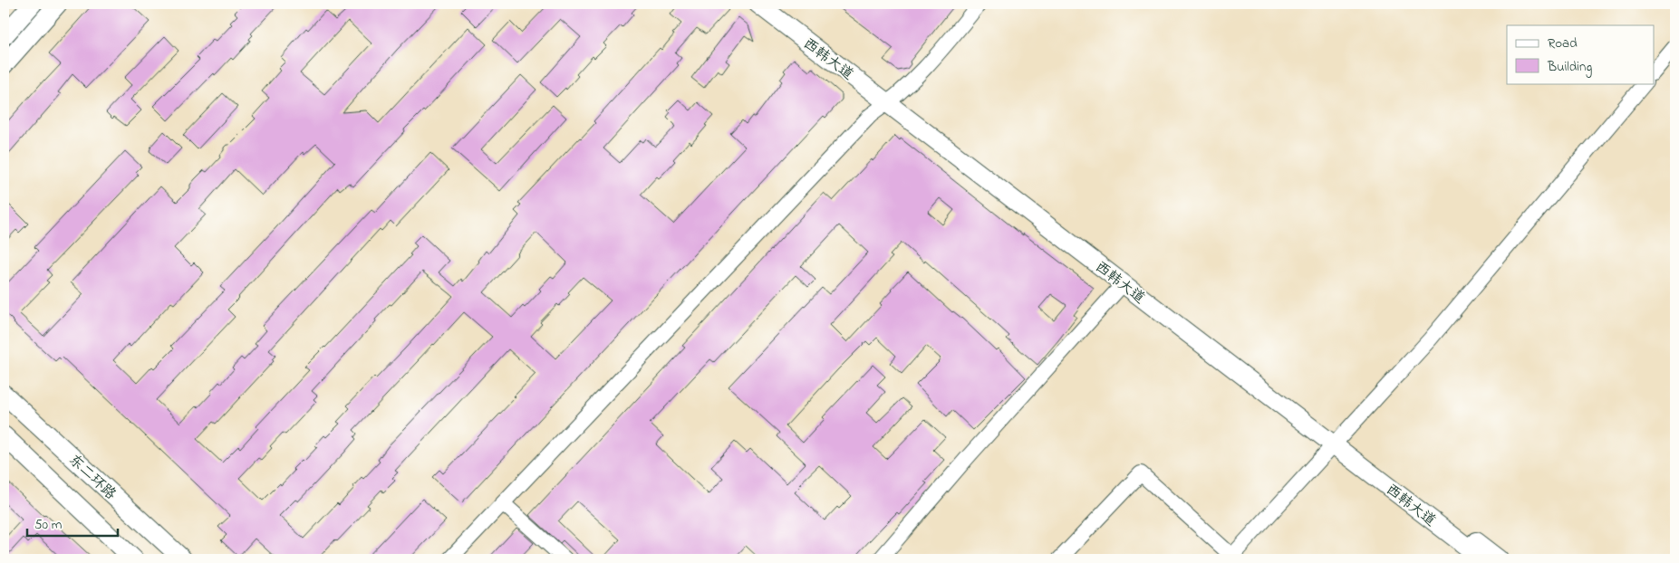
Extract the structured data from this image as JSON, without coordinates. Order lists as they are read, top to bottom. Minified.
{"streets":{"main road":["西韩大道","东二环路"]},"legend":["Road","Building"],"scale_bar":"50 m"}
